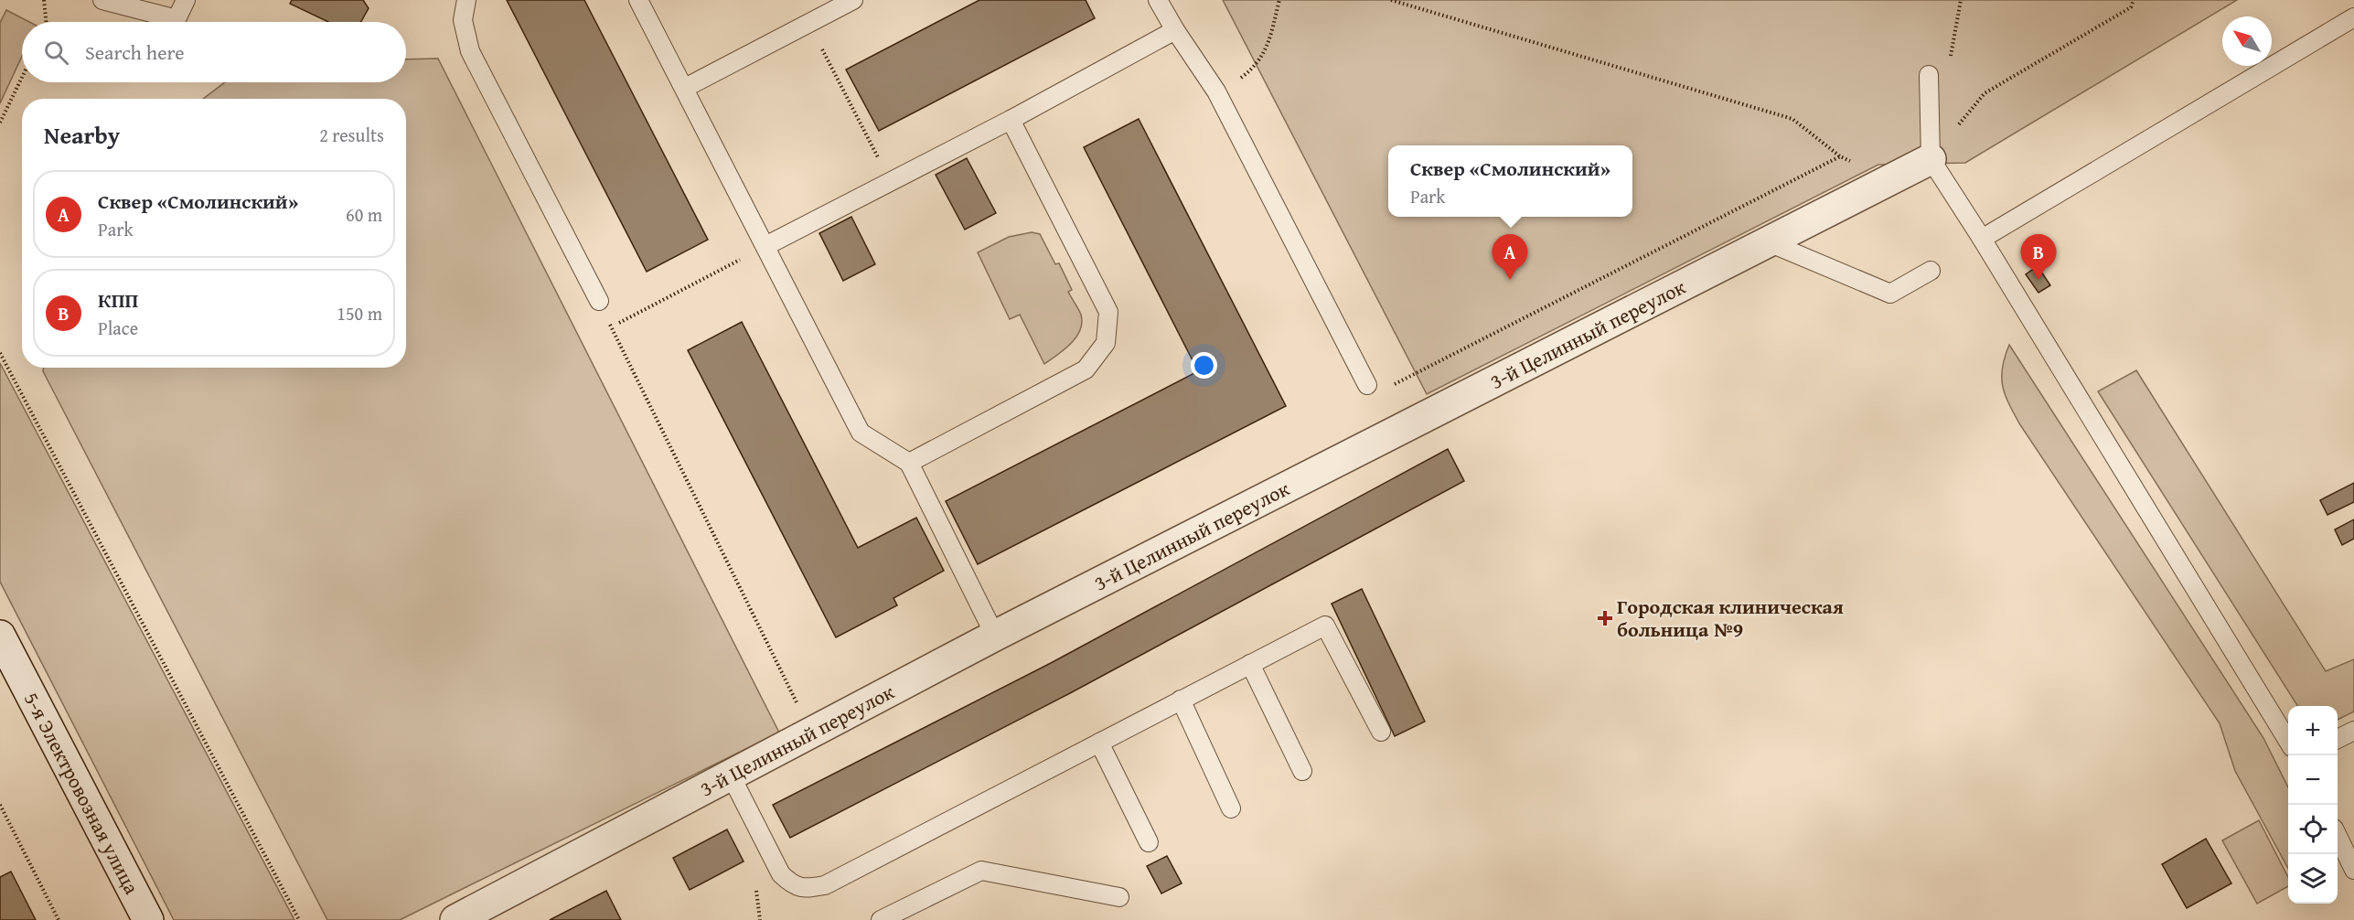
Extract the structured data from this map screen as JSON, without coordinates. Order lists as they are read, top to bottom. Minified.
{"streets":{"street":["3-й Целинный переулок","5-я Электровозная улица"]},"places":{"health":["Городская клиническая больница №9"]},"north":"top left","page":{"search":"Search here","heading":["Nearby","2 results"],"popup":["Сквер «Смолинский»","Park"],"list":[{"mark":"A","name":"Сквер «Смолинский»","note":"Park","value":"60 m"},{"mark":"B","name":"КПП","note":"Place","value":"150 m"}],"pins":["A","B"],"map_buttons":["+","−"]}}
